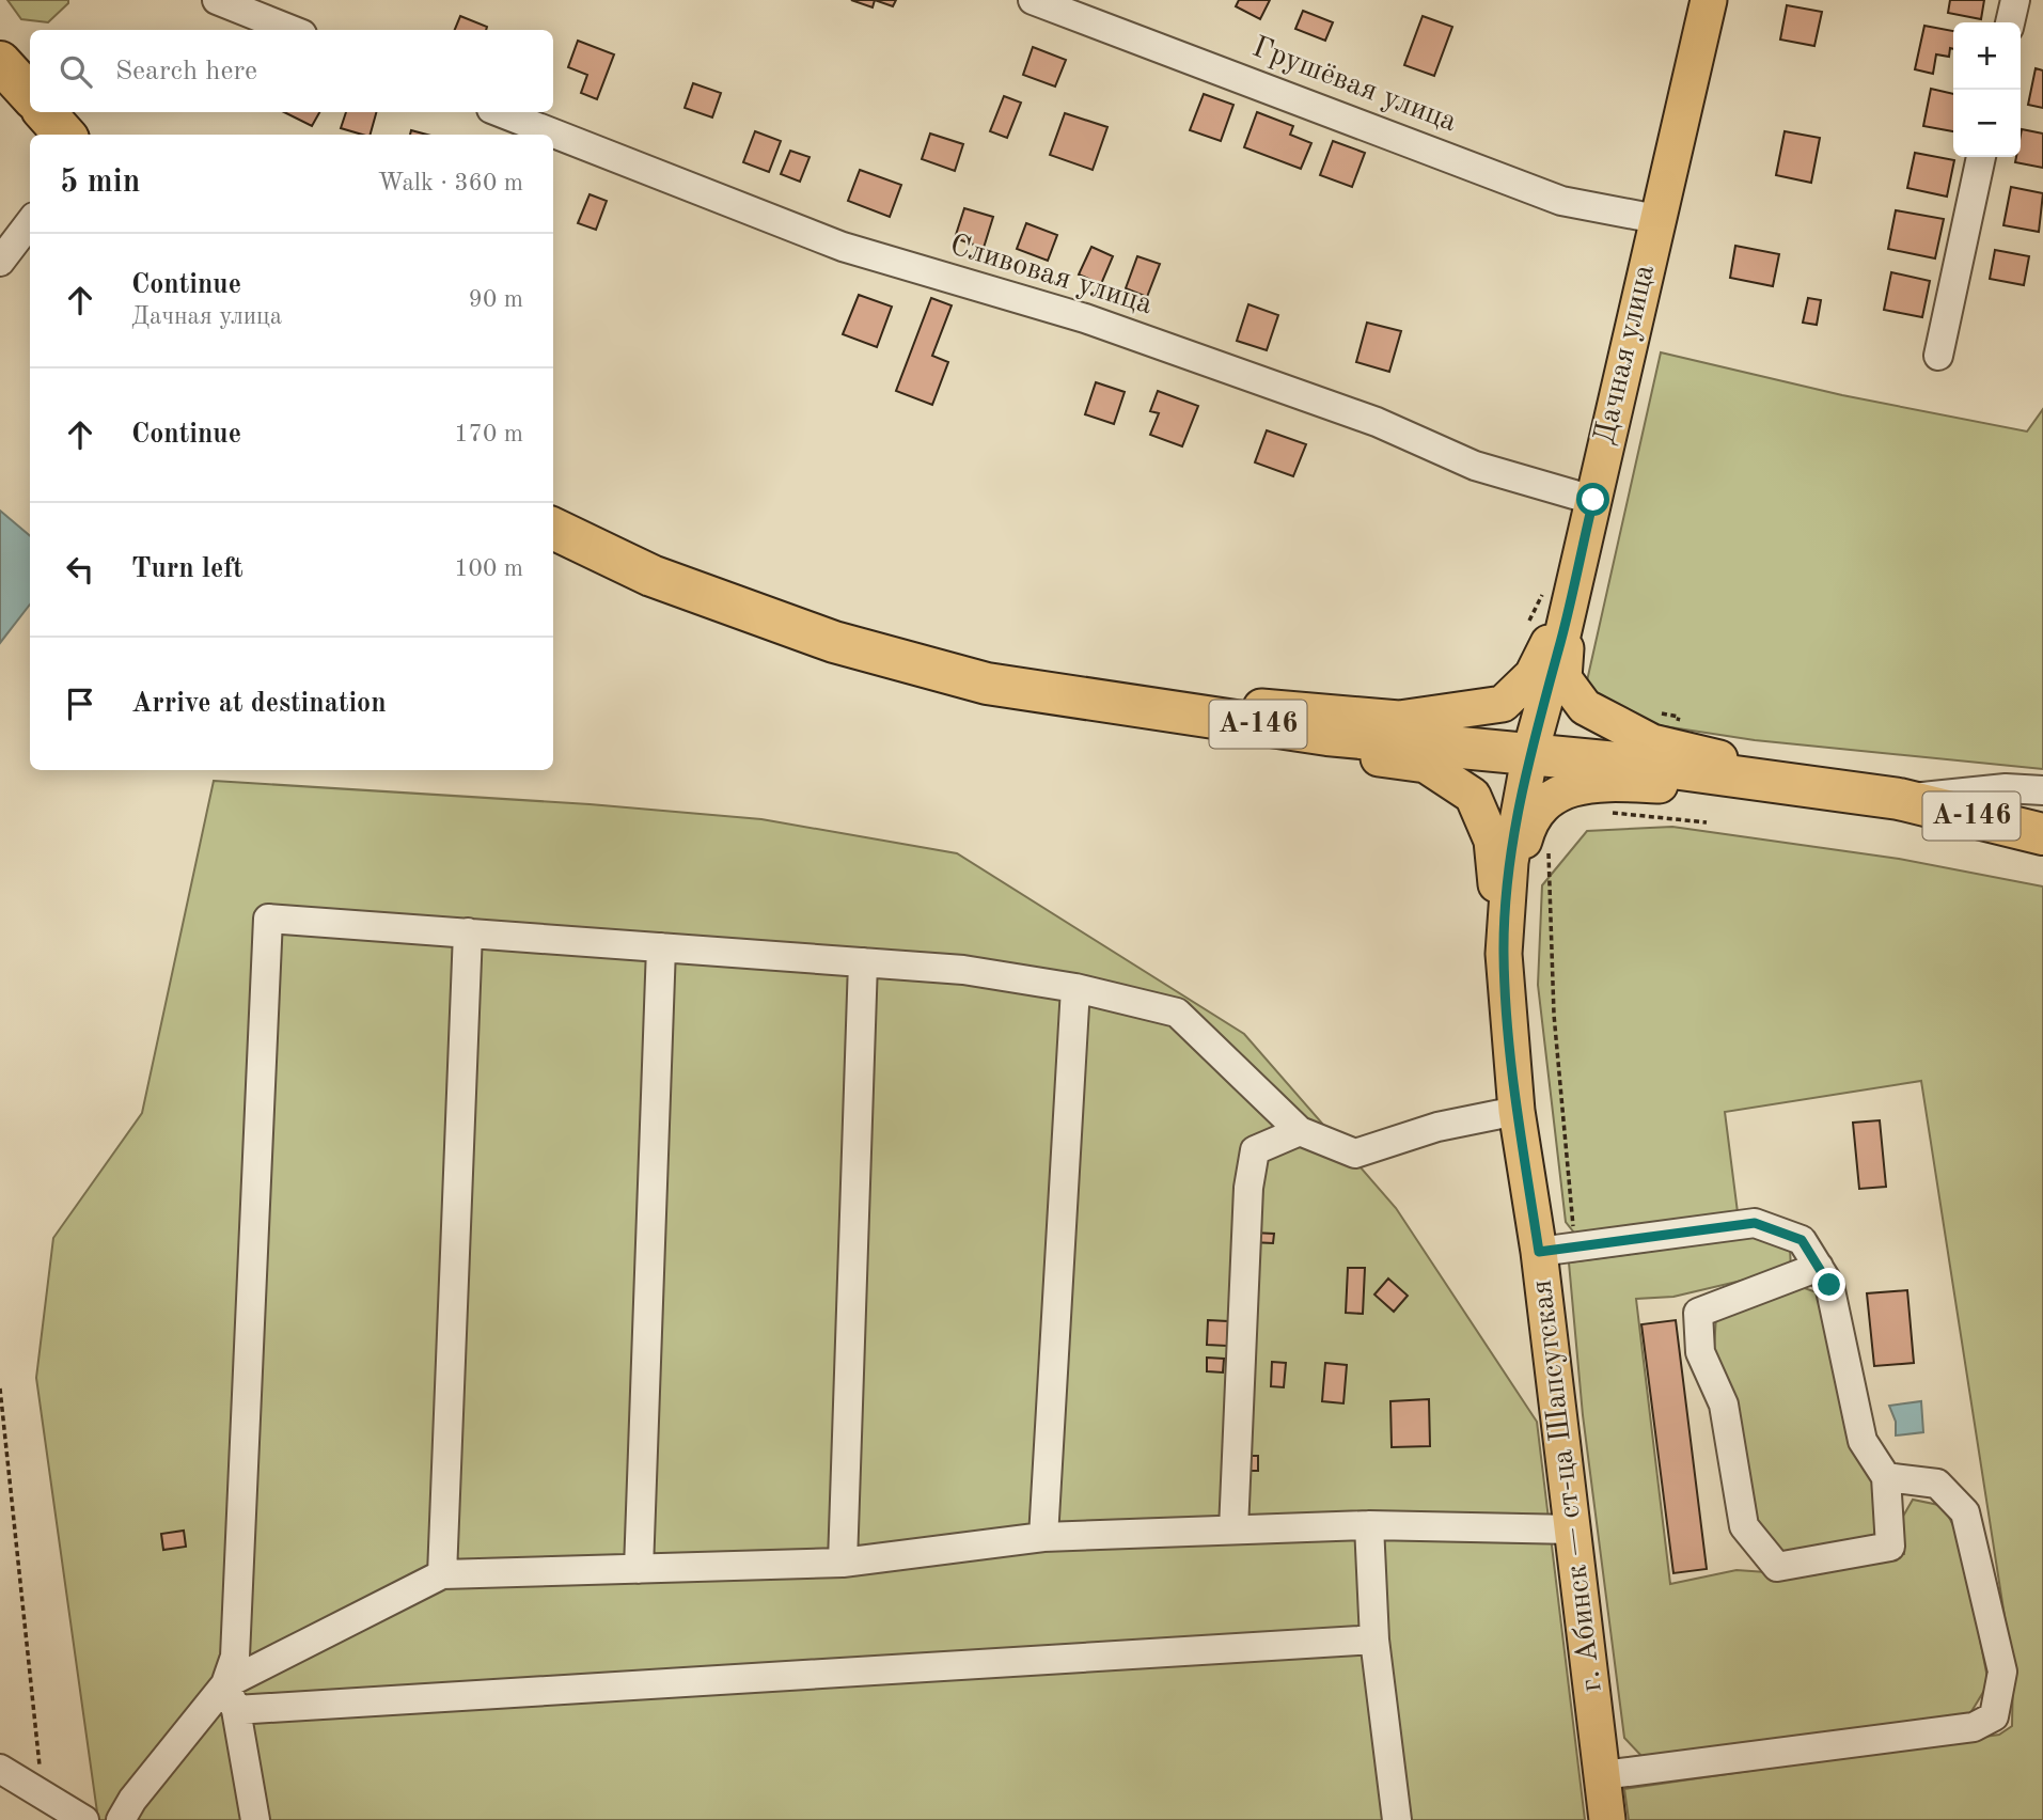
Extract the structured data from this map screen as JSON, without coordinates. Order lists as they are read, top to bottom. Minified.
{"streets":{"highway":["А-146"],"main road":["Дачная улица","г. Абинск — ст-ца Шапсугская"],"street":["Грушёвая улица","Сливовая улица"]},"crossings":[["Грушёвая улица","Дачная улица"],["Сливовая улица","Дачная улица"],["Дачная улица","А-146"],["Дачная улица","г. Абинск — ст-ца Шапсугская"],["А-146","г. Абинск — ст-ца Шапсугская"]],"page":{"map_buttons":["+","−"],"search":"Search here","heading":["5 min","Walk · 360 m"],"list":[["Continue","Дачная улица","90 m"],["Continue","170 m"],["Turn left","100 m"],"Arrive at destination"]}}
